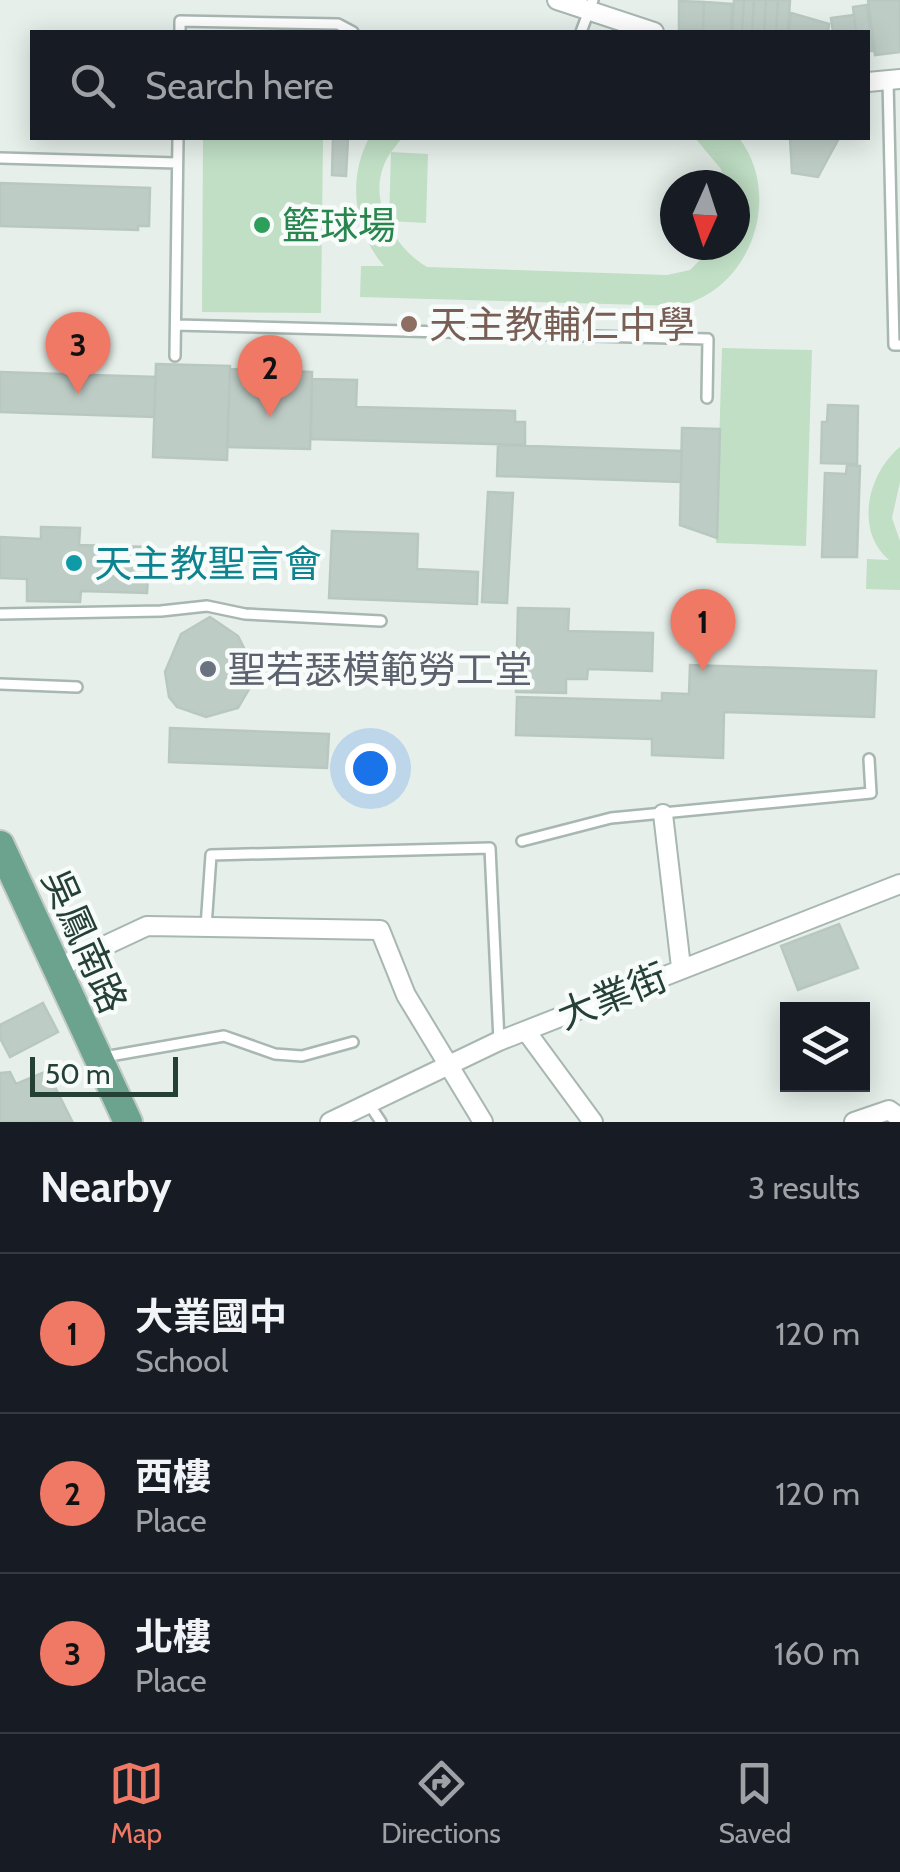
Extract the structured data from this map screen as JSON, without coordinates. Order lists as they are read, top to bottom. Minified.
{"streets":{"main road":["吳鳳南路"],"street":["大業街"]},"places":["籃球場","天主教輔仁中學","天主教聖言會","聖若瑟模範勞工堂"],"scale_bar":"50 m","north":"bottom","page":{"search":"Search here","pins":["3","2","1"],"scale":"50 m","heading":["Nearby","3 results"],"list":[{"mark":"1","name":"大業國中","note":"School","value":"120 m"},{"mark":"2","name":"西樓","note":"Place","value":"120 m"},{"mark":"3","name":"北樓","note":"Place","value":"160 m"}],"nav":["Map","Directions","Saved"]}}
